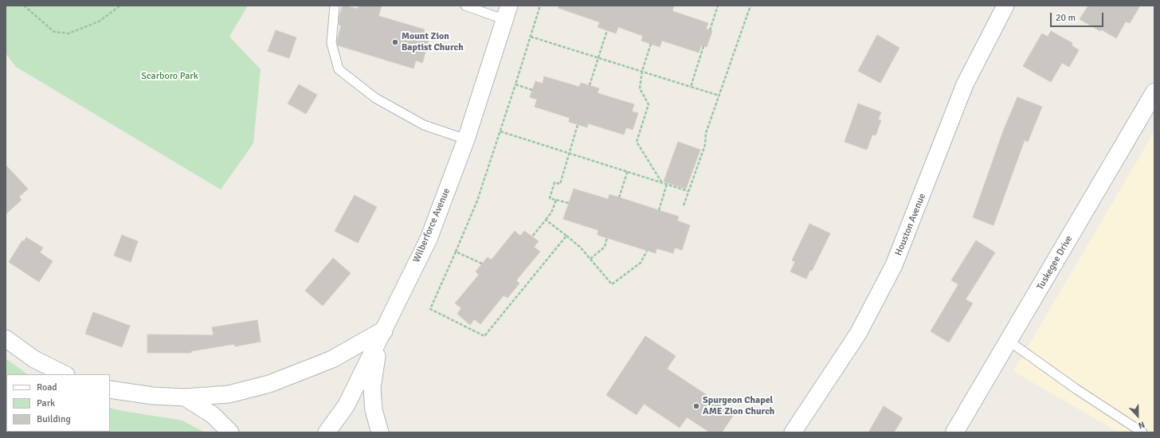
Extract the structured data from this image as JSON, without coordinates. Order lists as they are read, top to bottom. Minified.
{"streets":{"street":["Houston Avenue","Wilberforce Avenue","Tuskegee Drive"]},"parks":["Scarboro Park"],"places":["Mount Zion Baptist Church","Spurgeon Chapel AME Zion Church"],"legend":["Road","Park","Building"],"scale_bar":"20 m","north":"bottom"}
